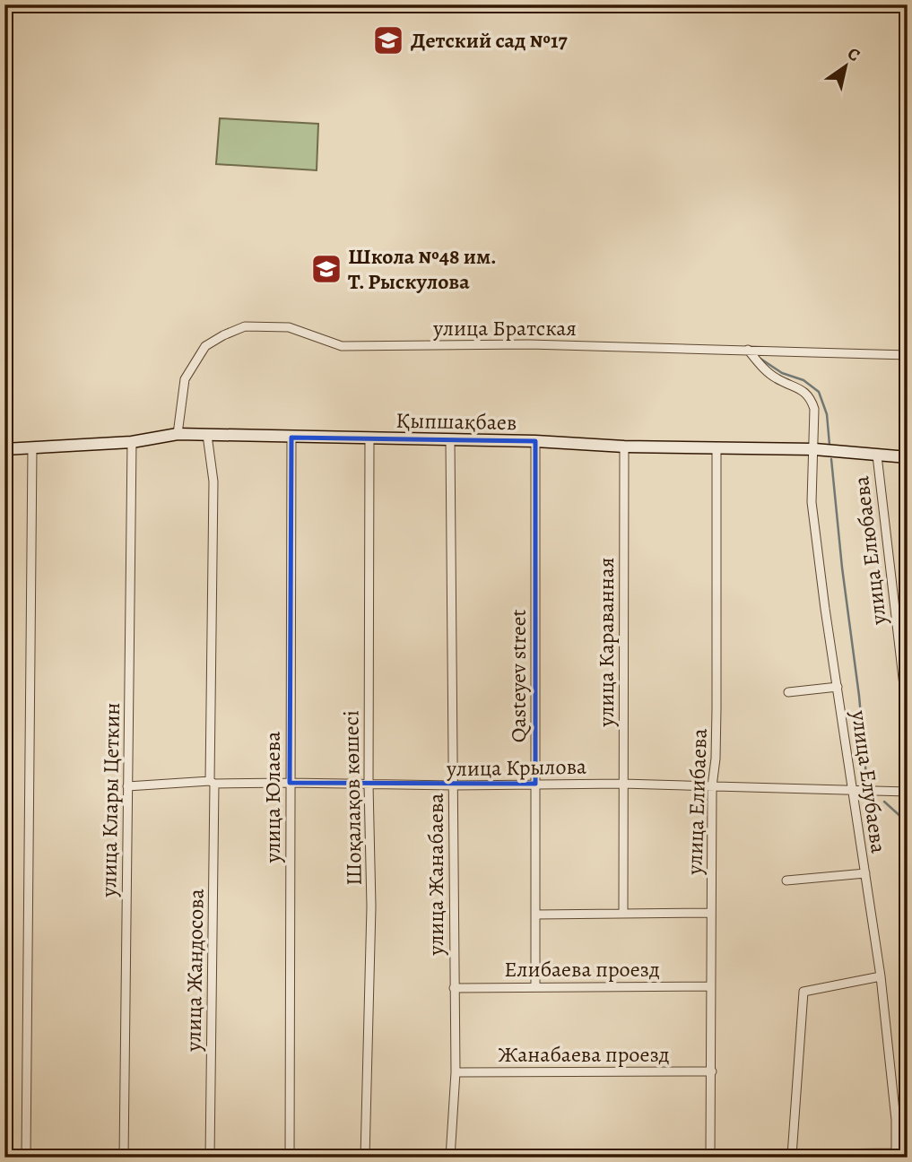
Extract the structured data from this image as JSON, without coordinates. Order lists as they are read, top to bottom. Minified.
{"streets":{"street":["улица Братская","Қыпшақбаев","улица Елюбаева","улица Караванная","Qasteyev street","улица Крылова","улица Елубаева","улица Юлаева","Шоқалақов көшесі","улица Клары Цеткин","улица Елибаева","улица Жанабаева","Елибаева проезд","улица Жандосова","Жанабаева проезд"]},"crossings":[["улица Братская","Қыпшақбаев"],["улица Братская","улица Елубаева"],["Қыпшақбаев","улица Елюбаева"],["Қыпшақбаев","улица Караванная"],["Қыпшақбаев","Qasteyev street"],["Қыпшақбаев","улица Елубаева"],["Қыпшақбаев","улица Юлаева"],["Қыпшақбаев","Шоқалақов көшесі"],["Қыпшақбаев","улица Клары Цеткин"],["Қыпшақбаев","улица Елибаева"],["Қыпшақбаев","улица Жанабаева"],["Қыпшақбаев","улица Жандосова"],["улица Караванная","улица Крылова"],["Qasteyev street","улица Крылова"],["Qasteyev street","Елибаева проезд"],["улица Крылова","улица Елубаева"],["улица Крылова","улица Юлаева"],["улица Крылова","Шоқалақов көшесі"],["улица Крылова","улица Клары Цеткин"],["улица Крылова","улица Елибаева"],["улица Крылова","улица Жанабаева"],["улица Крылова","улица Жандосова"],["улица Елибаева","Елибаева проезд"],["улица Елибаева","Жанабаева проезд"],["улица Жанабаева","Елибаева проезд"],["улица Жанабаева","Жанабаева проезд"]],"places":{"school or university":["Детский сад №17","Школа №48 им. Т. Рыскулова"]},"north":"top right"}
